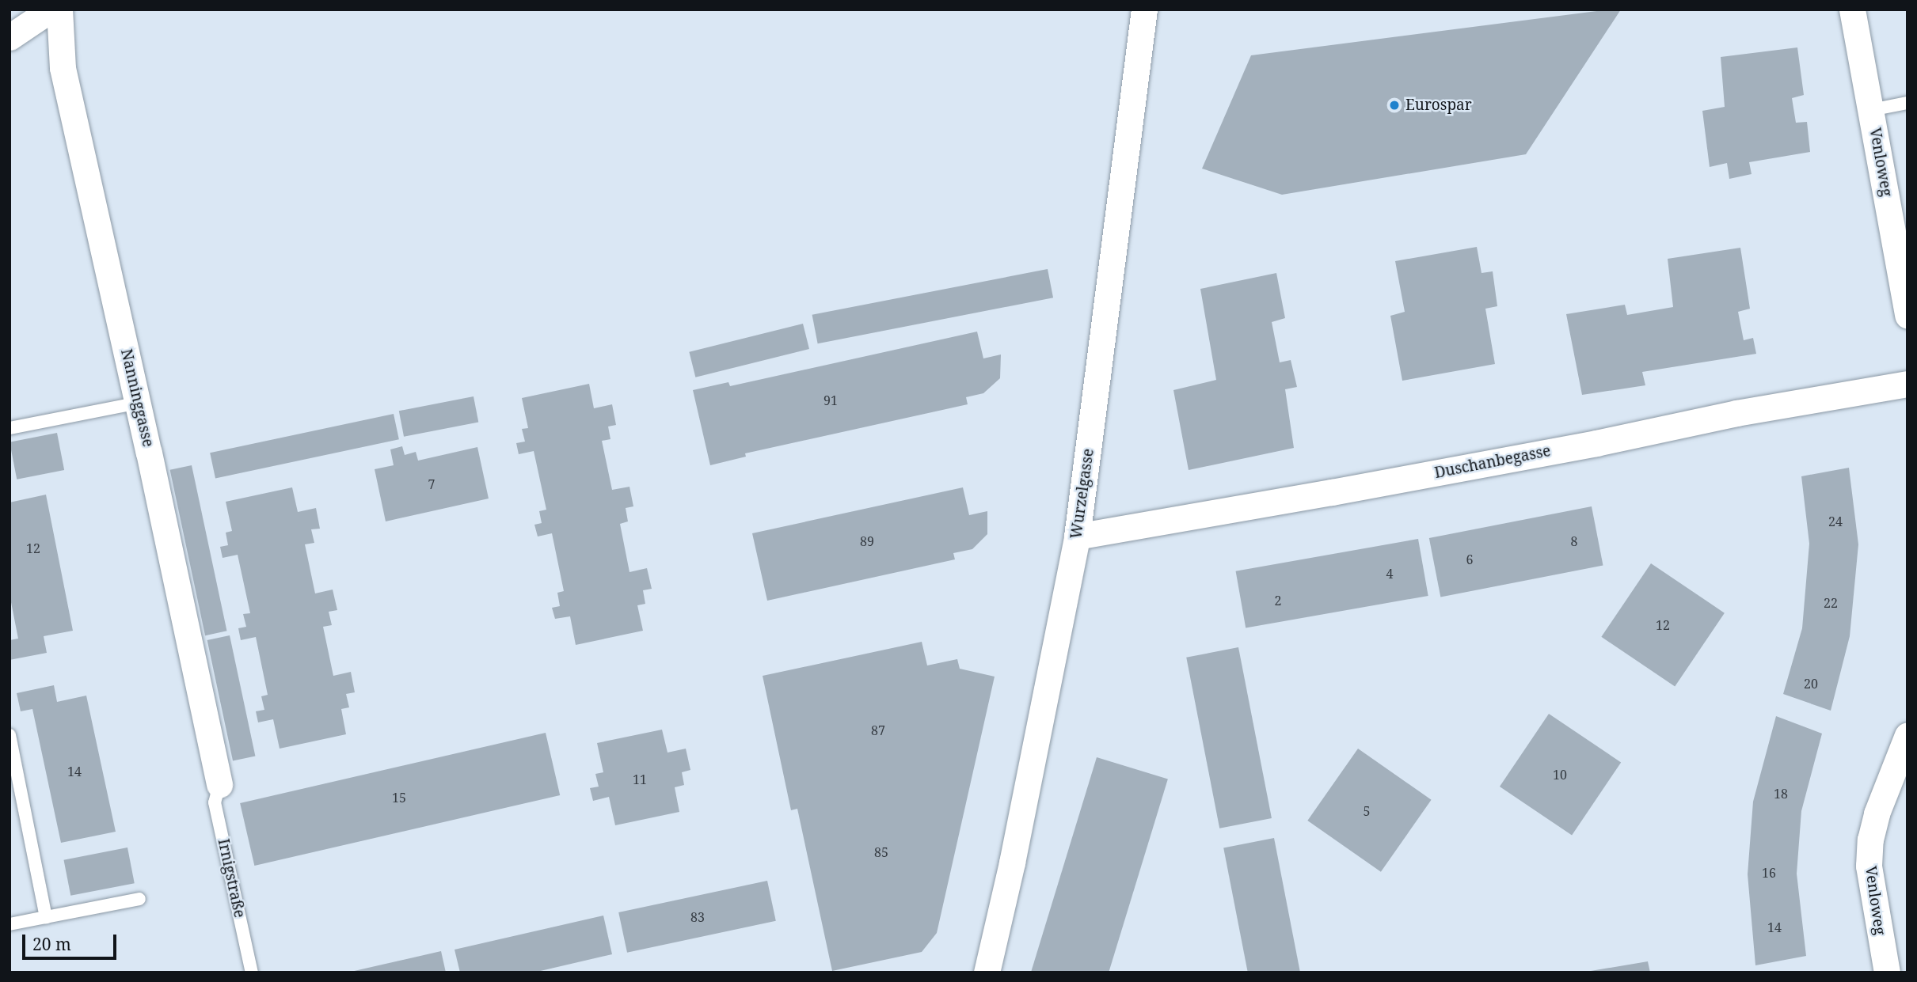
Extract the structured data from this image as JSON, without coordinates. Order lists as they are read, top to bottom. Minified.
{"streets":{"street":["Venloweg","Nanninggasse","Duschanbegasse","Wurzelgasse"],"lane":["Irnigstraße"]},"crossings":[["Nanninggasse","Irnigstraße"],["Duschanbegasse","Wurzelgasse"]],"places":["Eurospar"],"house_numbers":["91","7","24","89","8","12","6","4","2","22","12","20","87","14","10","11","18","15","5","85","16","83","14"],"scale_bar":"20 m"}
